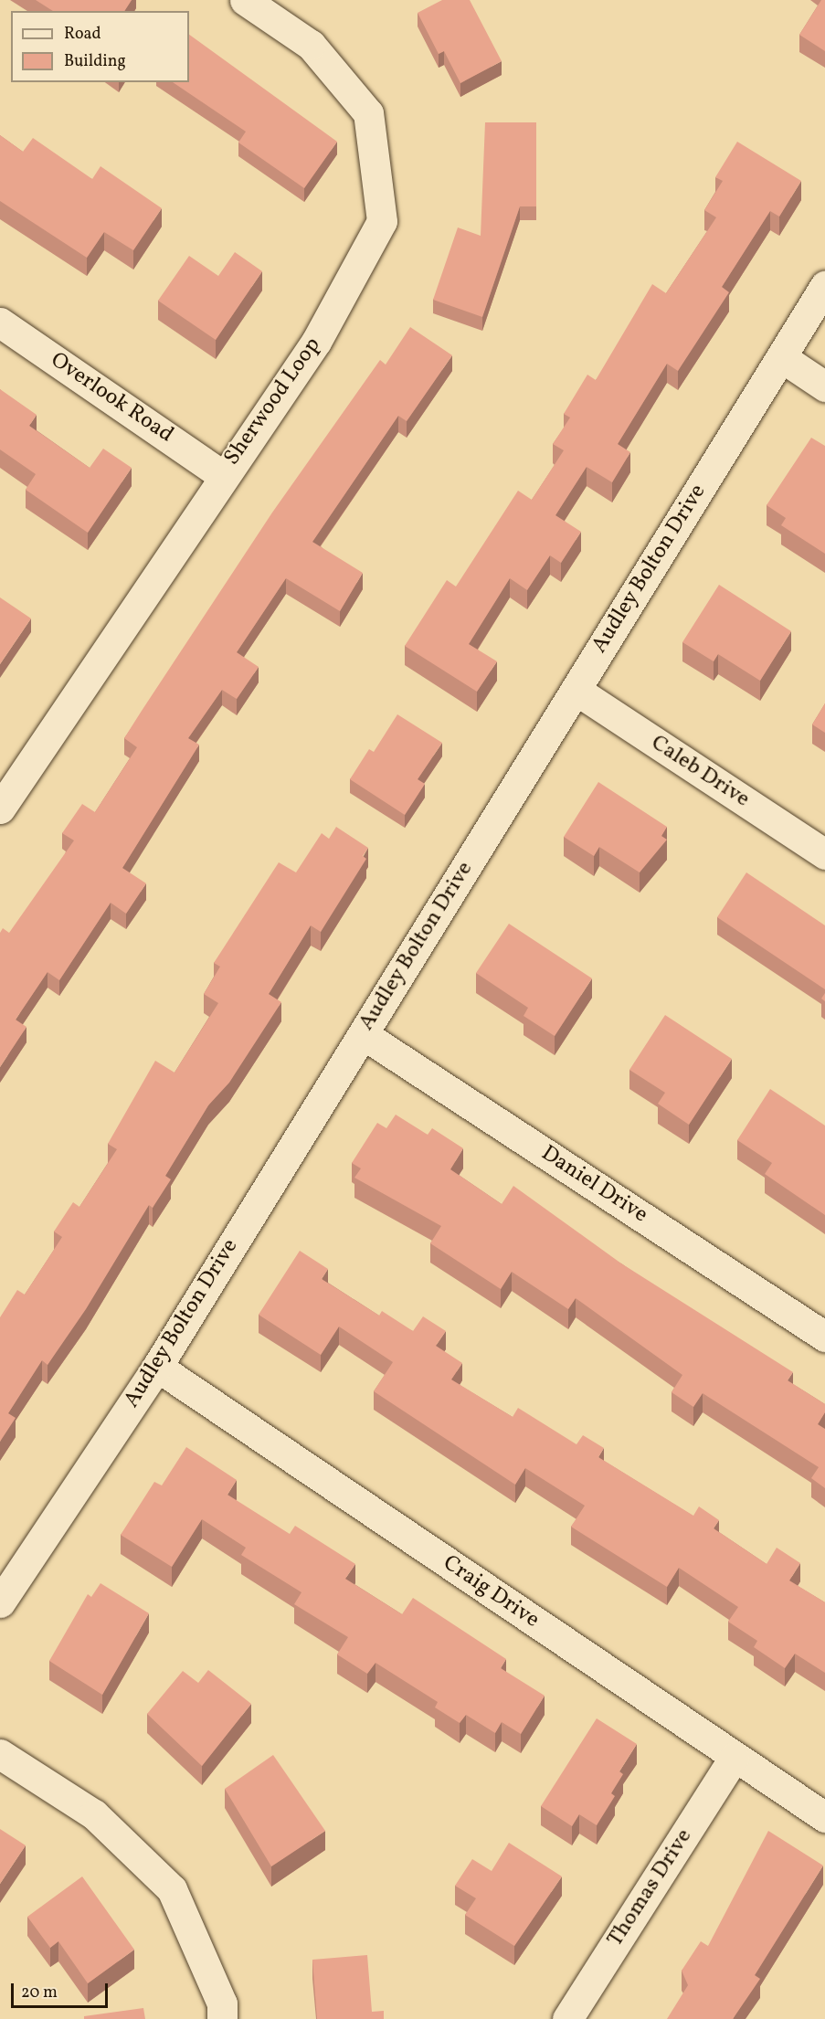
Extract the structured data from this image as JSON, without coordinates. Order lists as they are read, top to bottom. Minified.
{"streets":{"street":["Overlook Road","Sherwood Loop","Audley Bolton Drive","Caleb Drive","Daniel Drive","Craig Drive","Thomas Drive"]},"crossings":[["Overlook Road","Sherwood Loop"],["Audley Bolton Drive","Caleb Drive"],["Audley Bolton Drive","Daniel Drive"],["Audley Bolton Drive","Craig Drive"],["Craig Drive","Thomas Drive"]],"legend":["Road","Building"],"scale_bar":"20 m"}
